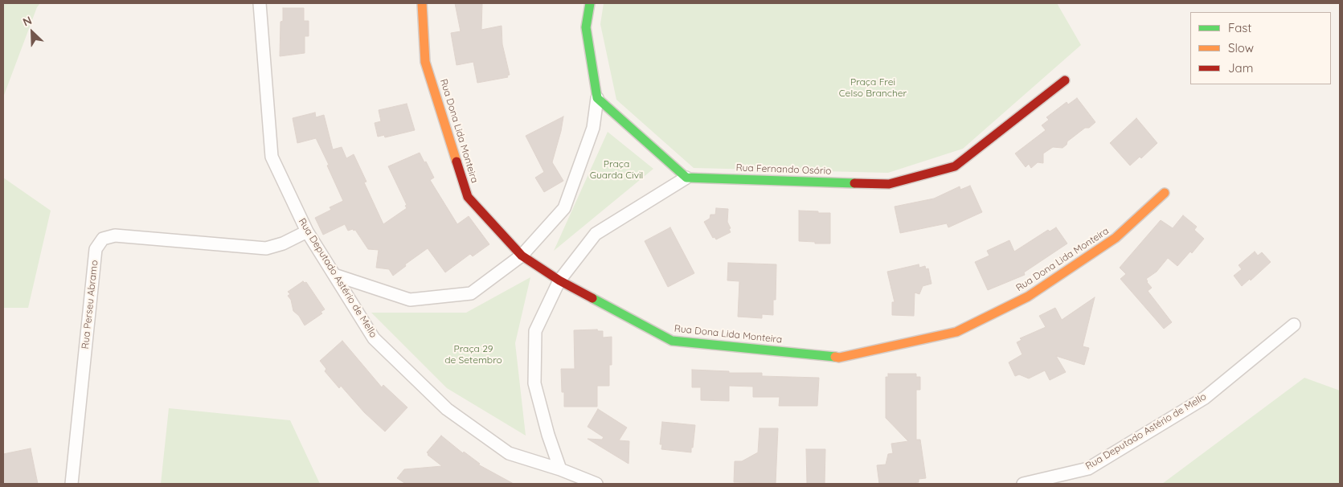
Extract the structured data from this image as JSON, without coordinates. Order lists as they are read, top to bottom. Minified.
{"streets":{"street":["Rua Dona Lida Monteira","Rua Fernando Osório","Rua Deputado Astério de Mello","Rua Perseu Abramo"]},"crossings":[["Rua Deputado Astério de Mello","Rua Perseu Abramo"]],"parks":["Praça Frei Celso Brancher","Praça Guarda Civil","Praça 29 de Setembro"],"legend":["Fast","Slow","Jam"],"north":"top left"}
